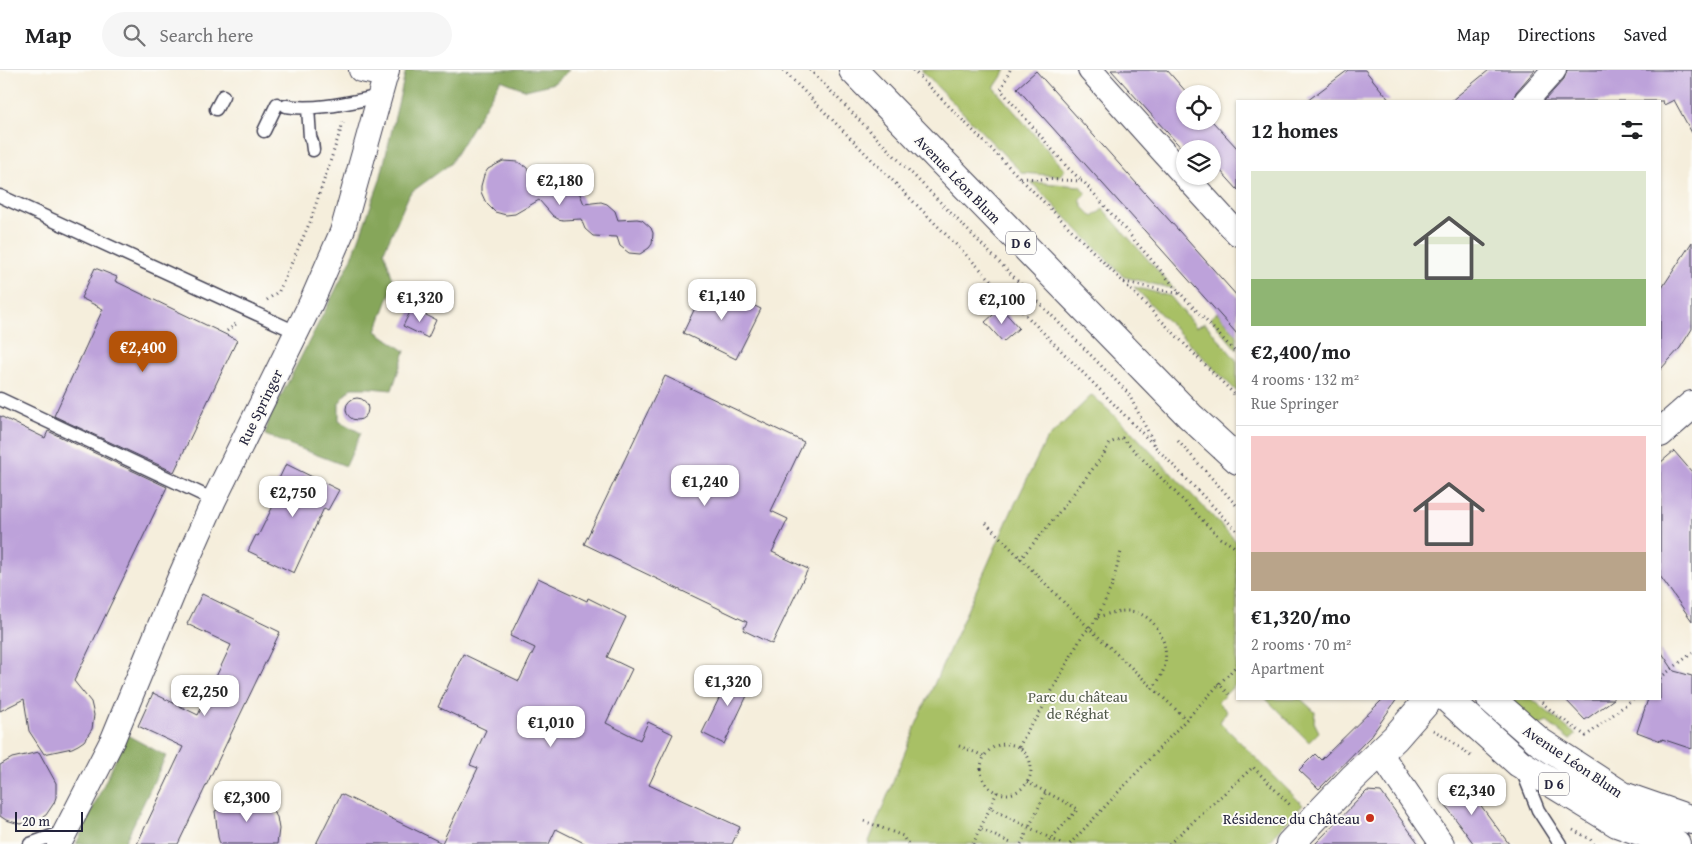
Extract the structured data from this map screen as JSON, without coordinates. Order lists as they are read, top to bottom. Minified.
{"streets":{"main road":["Avenue Léon Blum","D 6"],"street":["Rue Springer"]},"parks":["Parc du château de Réghat"],"places":["Résidence du Château"],"scale_bar":"20 m","page":{"header":"Map","search":"Search here","nav":["Map","Directions","Saved"],"heading":"12 homes","list":[{"name":"€2,400/mo","note":"4 rooms · 132 m² · Rue Springer"},{"name":"€1,320/mo","note":"2 rooms · 70 m² · Apartment"}],"price":["€2,180","€1,140","€1,320","€2,100","€2,400","€1,240","€2,750","€1,320","€2,250","€1,010","€2,340","€2,300"],"scale":"20 m"}}
